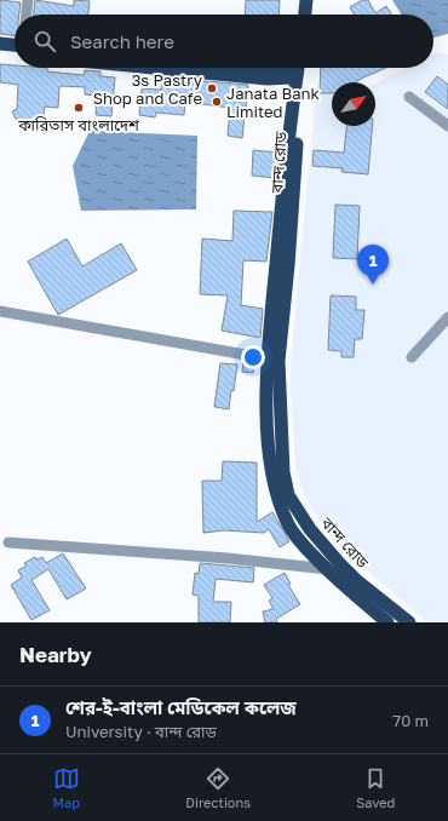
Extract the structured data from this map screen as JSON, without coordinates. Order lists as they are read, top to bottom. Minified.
{"streets":{"highway":["বান্দ রোড"]},"places":["3s Pastry Shop and Cafe","Janata Bank Limited","কারিতাস বাংলাদেশ"],"north":"top right","page":{"search":"Search here","pins":"1","heading":"Nearby","list":[{"mark":"1","name":"শের-ই-বাংলা মেডিকেল কলেজ","note":"University · বান্দ রোড","value":"70 m"}],"nav":["Map","Directions","Saved"]}}
